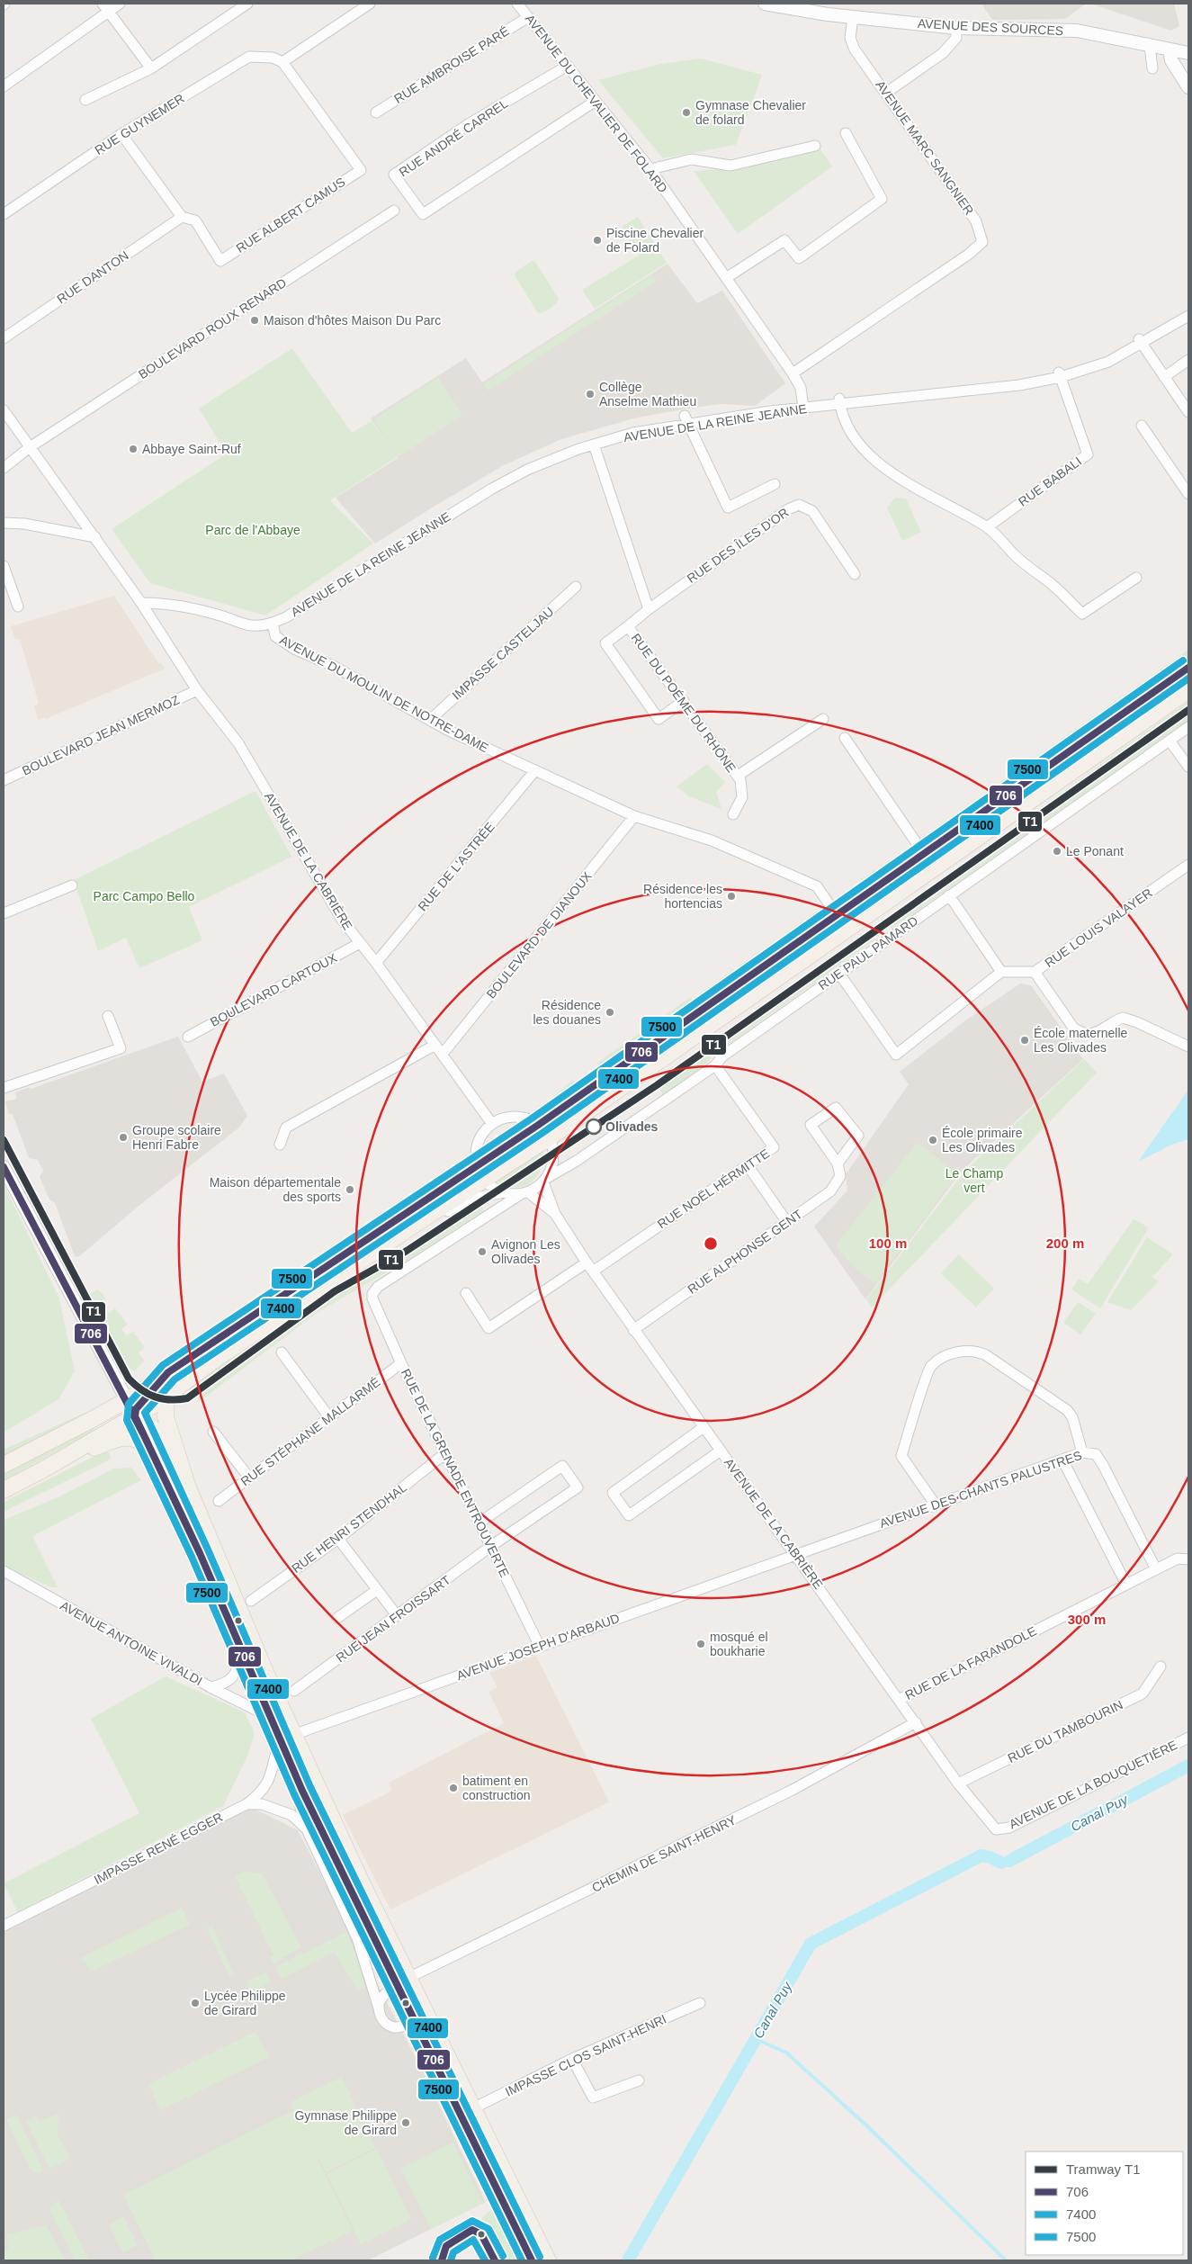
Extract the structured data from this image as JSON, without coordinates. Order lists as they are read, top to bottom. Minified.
{"streets":{"street":["AVENUE DES SOURCES","RUE AMBROISE PARÉ","AVENUE DU CHEVALIER DE FOLARD","RUE GUYNEMER","RUE ANDRÉ CARREL","AVENUE MARC SANGNIER","RUE ALBERT CAMUS","RUE DANTON","BOULEVARD ROUX RENARD","AVENUE DE LA REINE JEANNE","RUE BABALI","RUE DES ÎLES D'OR","IMPASSE CASTELJAU","AVENUE DU MOULIN DE NOTRE-DAME","RUE DU POÉME DU RHÔNE","BOULEVARD JEAN MERMOZ","AVENUE DE LA CABRIÈRE","RUE DE L'ASTRÉE","RUE LOUIS VALAYER","BOULEVARD DE DIANOUX","RUE PAUL PAMARD","BOULEVARD CARTOUX","RUE NOËL HÉRMITTE","RUE ALPHONSE GENT","RUE STÉPHANE MALLARMÉ","RUE DE LA GRENADE ENTROUVERTE","AVENUE DES CHANTS PALUSTRES","RUE HENRI STENDHAL","RUE JEAN FROISSART","AVENUE ANTOINE VIVALDI","AVENUE JOSEPH D'ARBAUD","RUE DE LA FARANDOLE","RUE DU TAMBOURIN","AVENUE DE LA BOUQUETIÈRE","IMPASSE RENÉ EGGER","CHEMIN DE SAINT-HENRY","IMPASSE CLOS SAINT-HENRI"]},"crossings":[["AVENUE DES SOURCES","AVENUE MARC SANGNIER"],["RUE AMBROISE PARÉ","AVENUE DU CHEVALIER DE FOLARD"],["AVENUE DU CHEVALIER DE FOLARD","RUE ANDRÉ CARREL"],["AVENUE DU CHEVALIER DE FOLARD","AVENUE MARC SANGNIER"],["AVENUE DU CHEVALIER DE FOLARD","AVENUE DE LA REINE JEANNE"],["RUE GUYNEMER","RUE ALBERT CAMUS"],["RUE ALBERT CAMUS","RUE DANTON"],["AVENUE DE LA REINE JEANNE","RUE BABALI"],["AVENUE DE LA REINE JEANNE","AVENUE DU MOULIN DE NOTRE-DAME"],["RUE DES ÎLES D'OR","RUE DU POÉME DU RHÔNE"],["IMPASSE CASTELJAU","AVENUE DU MOULIN DE NOTRE-DAME"],["AVENUE DU MOULIN DE NOTRE-DAME","AVENUE DE LA CABRIÈRE"],["AVENUE DU MOULIN DE NOTRE-DAME","RUE DE L'ASTRÉE"],["AVENUE DU MOULIN DE NOTRE-DAME","BOULEVARD DE DIANOUX"],["BOULEVARD JEAN MERMOZ","AVENUE DE LA CABRIÈRE"],["AVENUE DE LA CABRIÈRE","RUE DE L'ASTRÉE"],["AVENUE DE LA CABRIÈRE","BOULEVARD DE DIANOUX"],["AVENUE DE LA CABRIÈRE","RUE PAUL PAMARD"],["AVENUE DE LA CABRIÈRE","BOULEVARD CARTOUX"],["AVENUE DE LA CABRIÈRE","RUE NOËL HÉRMITTE"],["AVENUE DE LA CABRIÈRE","RUE ALPHONSE GENT"],["AVENUE DE LA CABRIÈRE","AVENUE DES CHANTS PALUSTRES"],["AVENUE DE LA CABRIÈRE","AVENUE JOSEPH D'ARBAUD"],["AVENUE DE LA CABRIÈRE","RUE DE LA FARANDOLE"],["AVENUE DE LA CABRIÈRE","RUE DU TAMBOURIN"],["AVENUE DE LA CABRIÈRE","AVENUE DE LA BOUQUETIÈRE"],["AVENUE DE LA CABRIÈRE","CHEMIN DE SAINT-HENRY"],["RUE PAUL PAMARD","RUE NOËL HÉRMITTE"],["RUE PAUL PAMARD","RUE DE LA GRENADE ENTROUVERTE"],["RUE STÉPHANE MALLARMÉ","RUE DE LA GRENADE ENTROUVERTE"],["RUE DE LA GRENADE ENTROUVERTE","RUE HENRI STENDHAL"],["RUE DE LA GRENADE ENTROUVERTE","RUE JEAN FROISSART"],["RUE DE LA GRENADE ENTROUVERTE","AVENUE JOSEPH D'ARBAUD"],["AVENUE DES CHANTS PALUSTRES","AVENUE JOSEPH D'ARBAUD"],["AVENUE DES CHANTS PALUSTRES","RUE DE LA FARANDOLE"],["AVENUE JOSEPH D'ARBAUD","IMPASSE RENÉ EGGER"]],"water":["Canal Puy"],"parks":["Parc de l'Abbaye","Parc Campo Bello","Le Champ vert"],"places":["Gymnase Chevalier de folard","Piscine Chevalier de Folard","Maison d'hôtes Maison Du Parc","Collège Anselme Mathieu","Abbaye Saint-Ruf","Le Ponant","Résidence les hortencias","Résidence les douanes","École maternelle Les Olivades","Olivades","Groupe scolaire Henri Fabre","École primaire Les Olivades","Maison départementale des sports","Avignon Les Olivades","mosqué el boukharie","batiment en construction","Lycée Philippe de Girard","Gymnase Philippe de Girard"],"lines":["transit line 7500","transit line 706","transit line 7400","tram line T1"],"legend":["Tramway T1","706","7400","7500"],"rings":["100 m","200 m","300 m"]}
